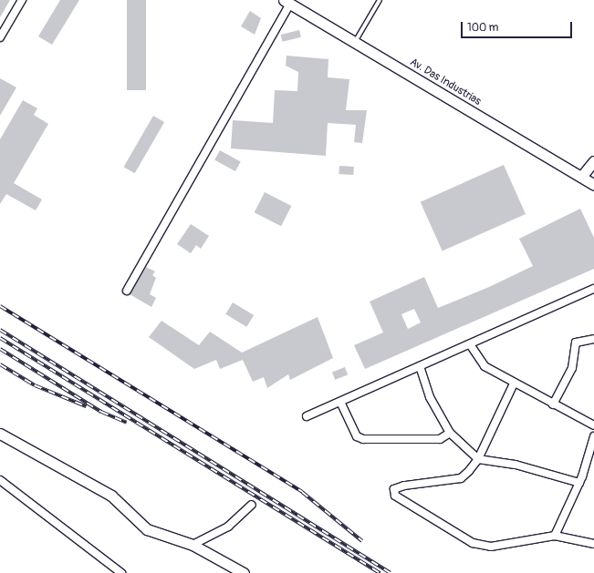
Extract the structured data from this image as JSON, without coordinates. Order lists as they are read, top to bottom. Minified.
{"streets":{"main road":["Av. Das Industrias"]},"scale_bar":"100 m"}
